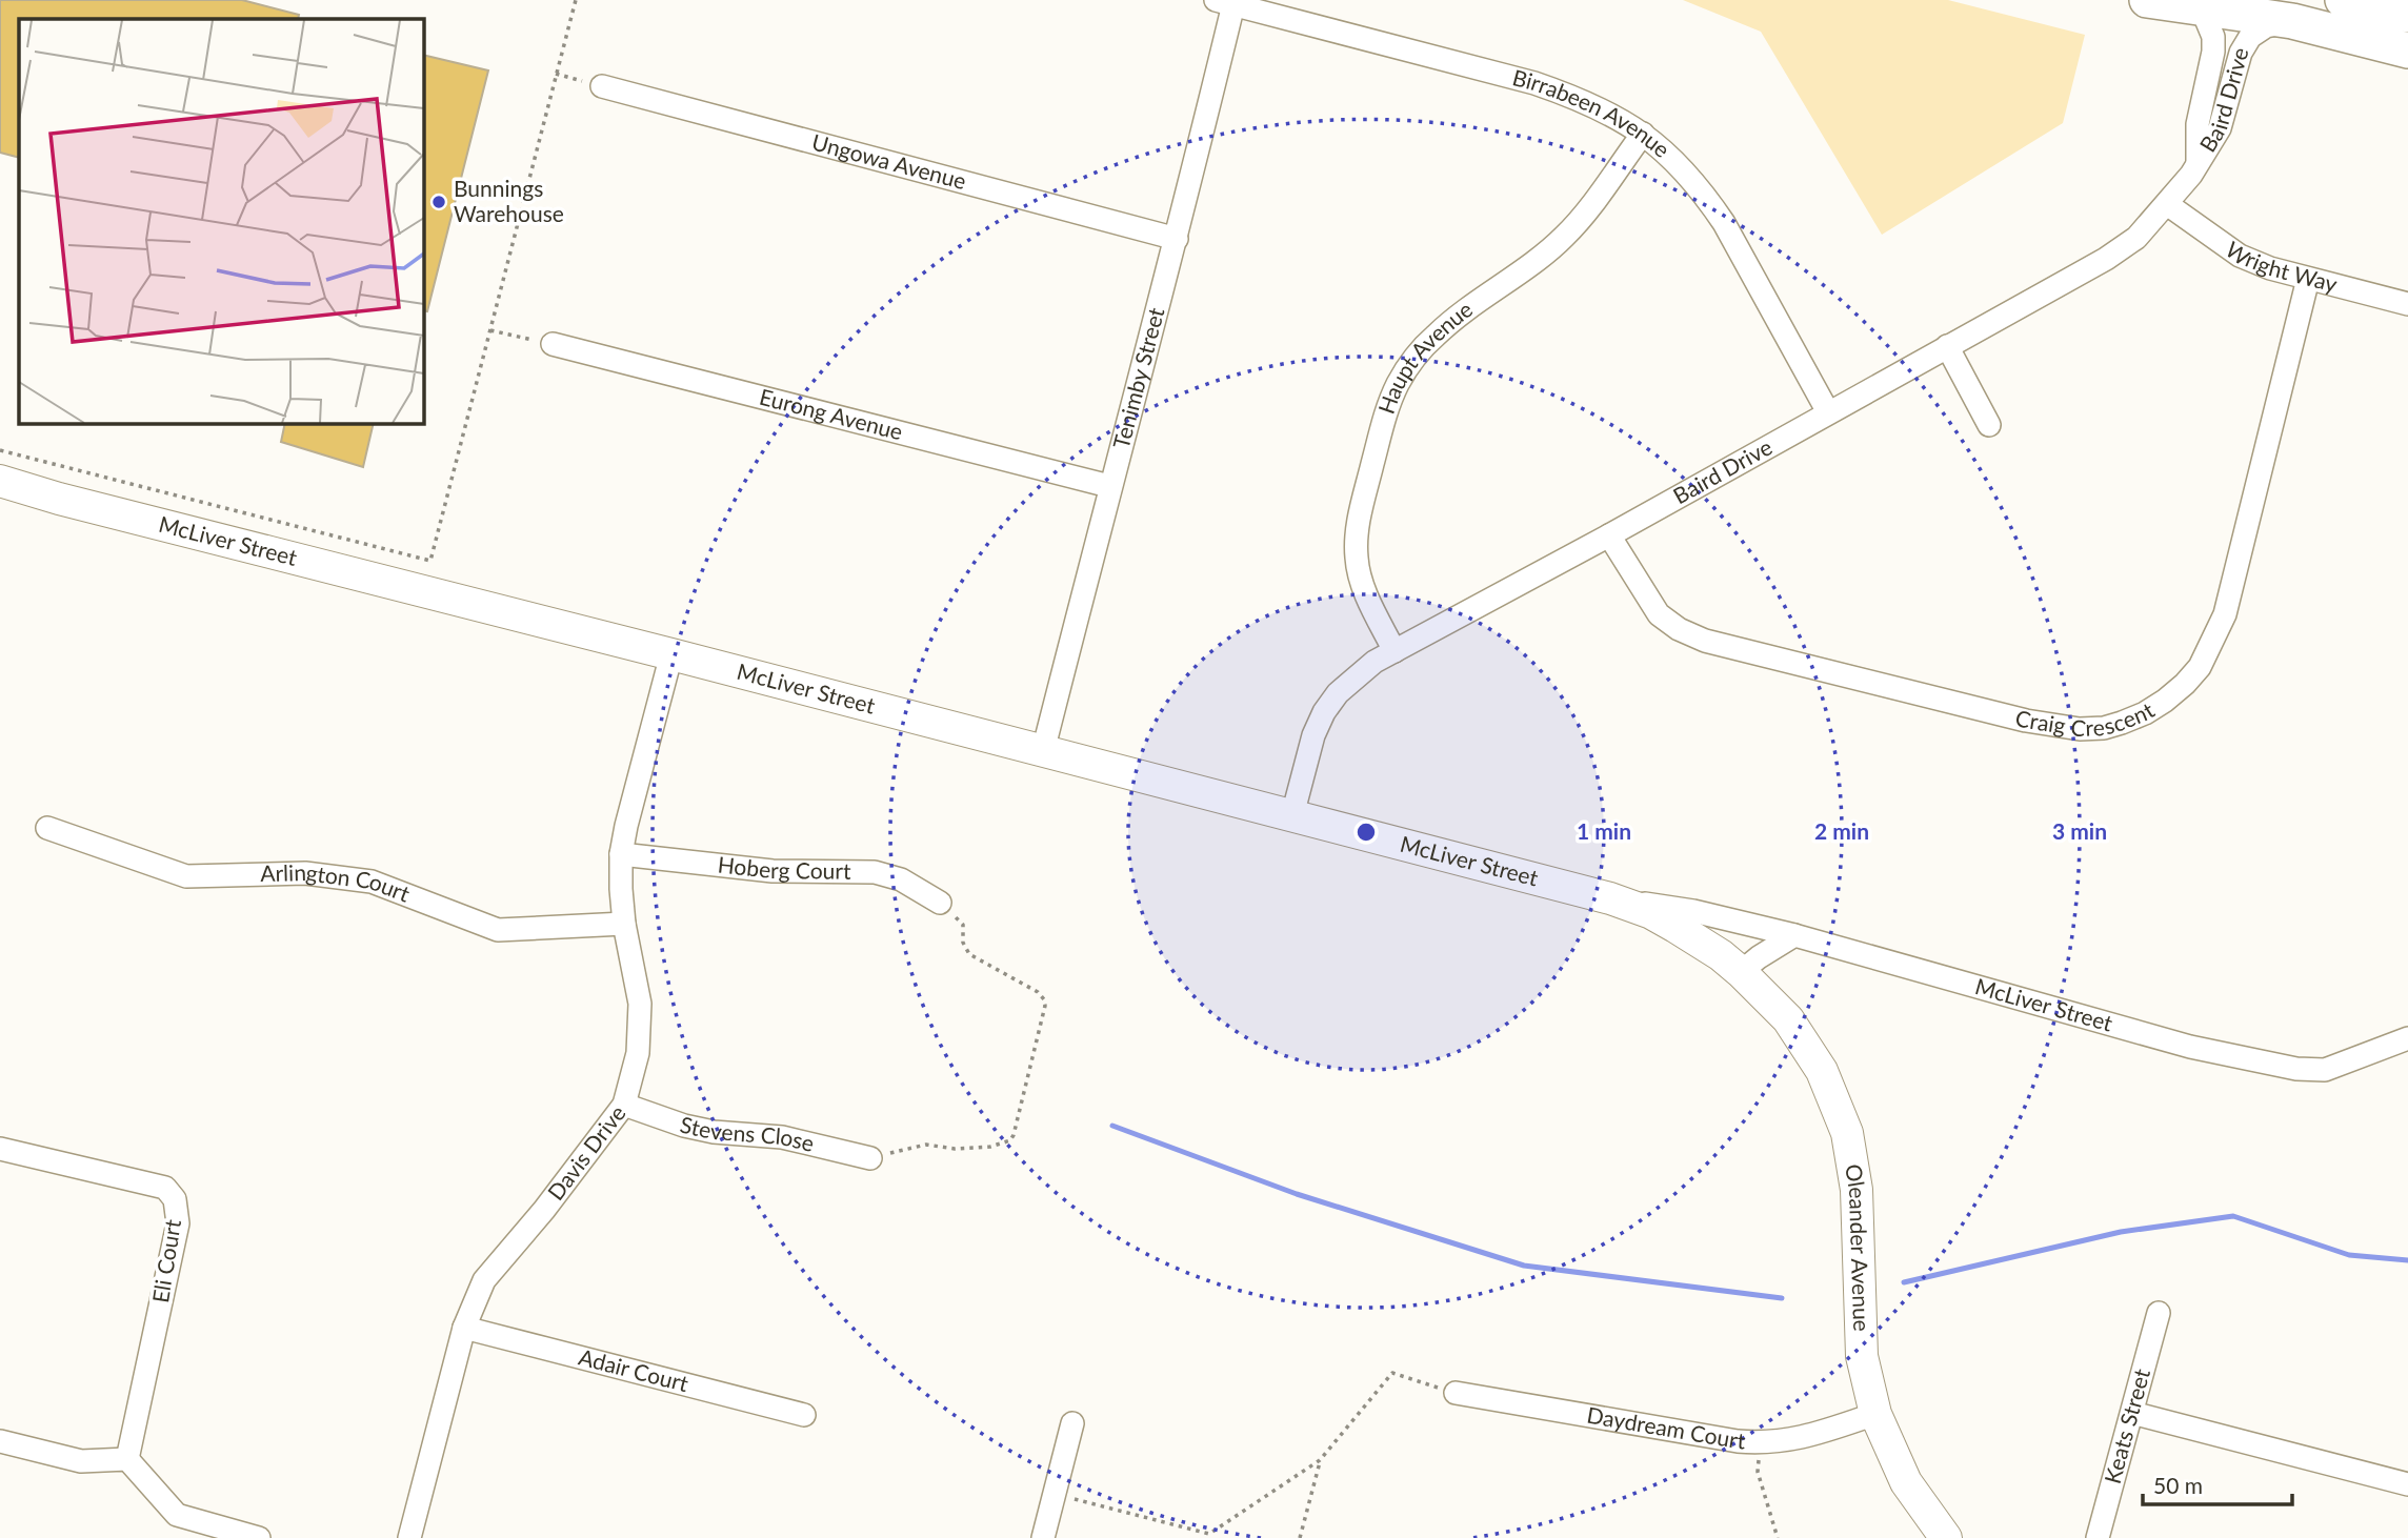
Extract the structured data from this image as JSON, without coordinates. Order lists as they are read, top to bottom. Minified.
{"streets":{"street":["Baird Drive","Birrabeen Avenue","Ungowa Avenue","Wright Way","Haupt Avenue","Tenimby Street","Eurong Avenue","McLiver Street","Craig Crescent","Hoberg Court","Arlington Court","Stevens Close","Davis Drive","Oleander Avenue","Eli Court","Adair Court","Keats Street","Daydream Court"]},"crossings":[["Baird Drive","Birrabeen Avenue"],["Baird Drive","Wright Way"],["Baird Drive","Haupt Avenue"],["Baird Drive","McLiver Street"],["Baird Drive","Craig Crescent"],["Birrabeen Avenue","Haupt Avenue"],["Birrabeen Avenue","Tenimby Street"],["Ungowa Avenue","Tenimby Street"],["Wright Way","Craig Crescent"],["Tenimby Street","Eurong Avenue"],["Tenimby Street","McLiver Street"],["McLiver Street","Davis Drive"],["McLiver Street","Oleander Avenue"],["Hoberg Court","Davis Drive"],["Arlington Court","Davis Drive"],["Stevens Close","Davis Drive"],["Davis Drive","Adair Court"],["Oleander Avenue","Daydream Court"]],"places":["Bunnings Warehouse"],"scale_bar":"50 m","rings":["1 min","2 min","3 min"]}
